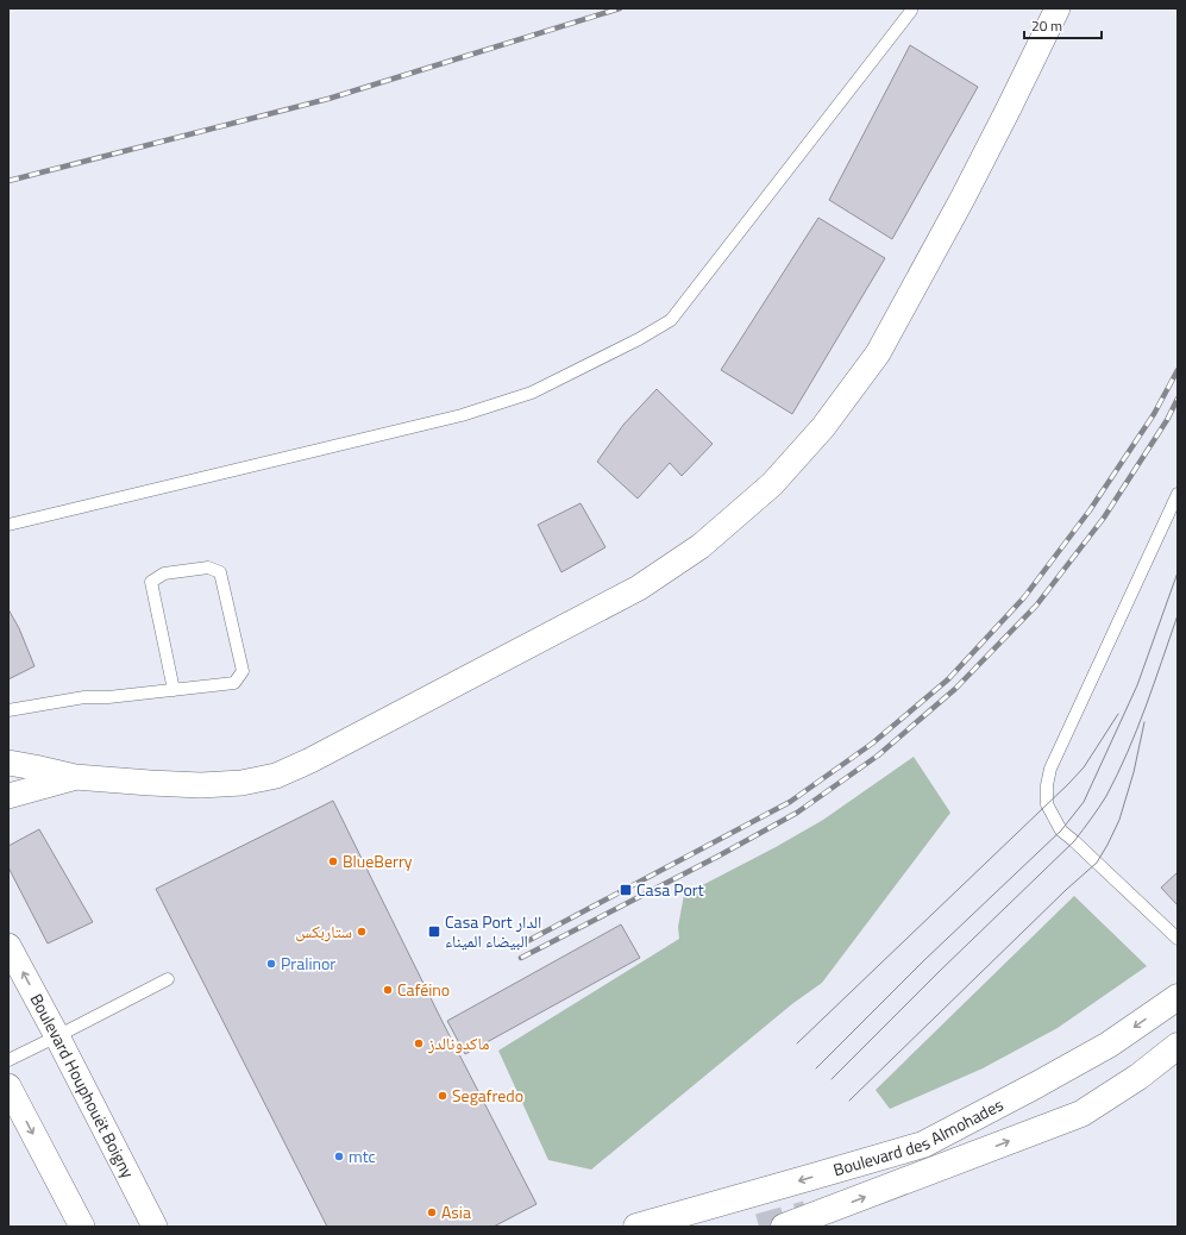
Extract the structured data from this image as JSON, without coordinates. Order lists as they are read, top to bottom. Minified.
{"streets":{"main road":["Boulevard des Almohades"],"street":["Boulevard Houphouët Boigny"]},"places":{"other":["BlueBerry","ستاربكس","Pralinor","Caféino","ماكدونالدز","Segafredo","mtc","Asia"],"transit":["Casa Port","Casa Port الدار البيضاء الميناء"]},"scale_bar":"20 m"}
